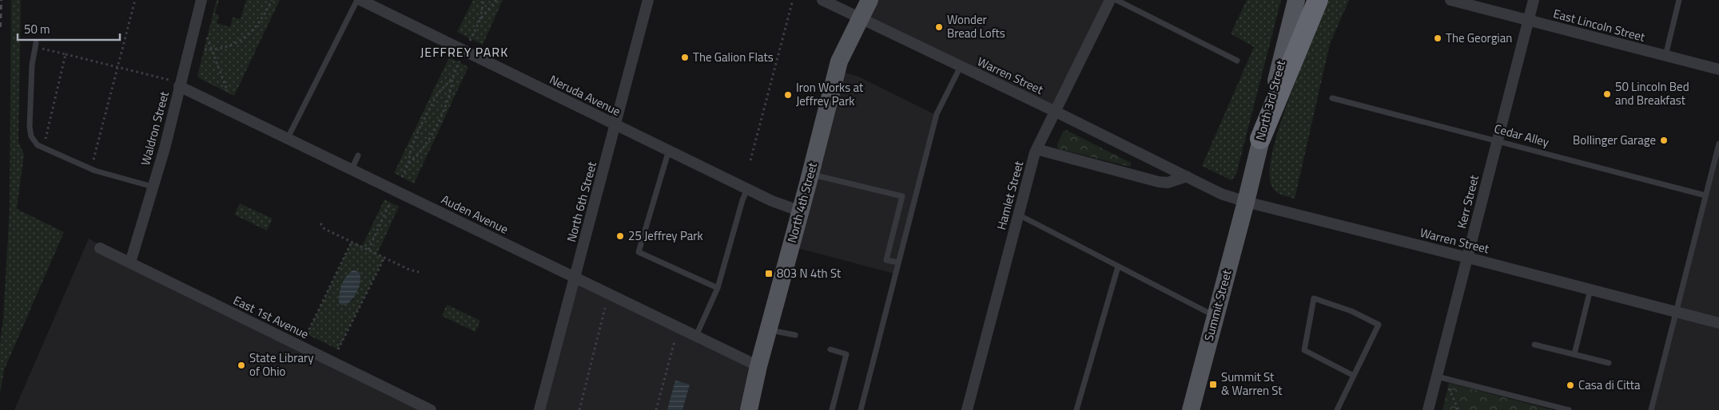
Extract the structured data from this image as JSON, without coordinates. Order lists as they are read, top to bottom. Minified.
{"streets":{"main road":["North 3rd Street","North 4th Street","Summit Street"],"street":["East Lincoln Street","Warren Street","Neruda Avenue","Waldron Street","Hamlet Street","North 6th Street","Kerr Street","Auden Avenue","East 1st Avenue"],"lane":["Cedar Alley"]},"crossings":[["East Lincoln Street","Kerr Street"],["Warren Street","North 3rd Street"],["Warren Street","Hamlet Street"],["Warren Street","Kerr Street"],["Warren Street","North 4th Street"],["Warren Street","Summit Street"],["Neruda Avenue","North 6th Street"],["Neruda Avenue","North 4th Street"],["North 3rd Street","Summit Street"],["Waldron Street","Auden Avenue"],["Waldron Street","East 1st Avenue"],["Cedar Alley","Kerr Street"],["North 6th Street","Auden Avenue"],["North 4th Street","Auden Avenue"]],"districts":["JEFFREY PARK"],"places":{"other":["Wonder Bread Lofts","The Georgian","The Galion Flats","50 Lincoln Bed and Breakfast","Iron Works at Jeffrey Park","Bollinger Garage","25 Jeffrey Park","State Library of Ohio","Casa di Citta"],"transit":["803 N 4th St","Summit St & Warren St"]},"scale_bar":"50 m"}
